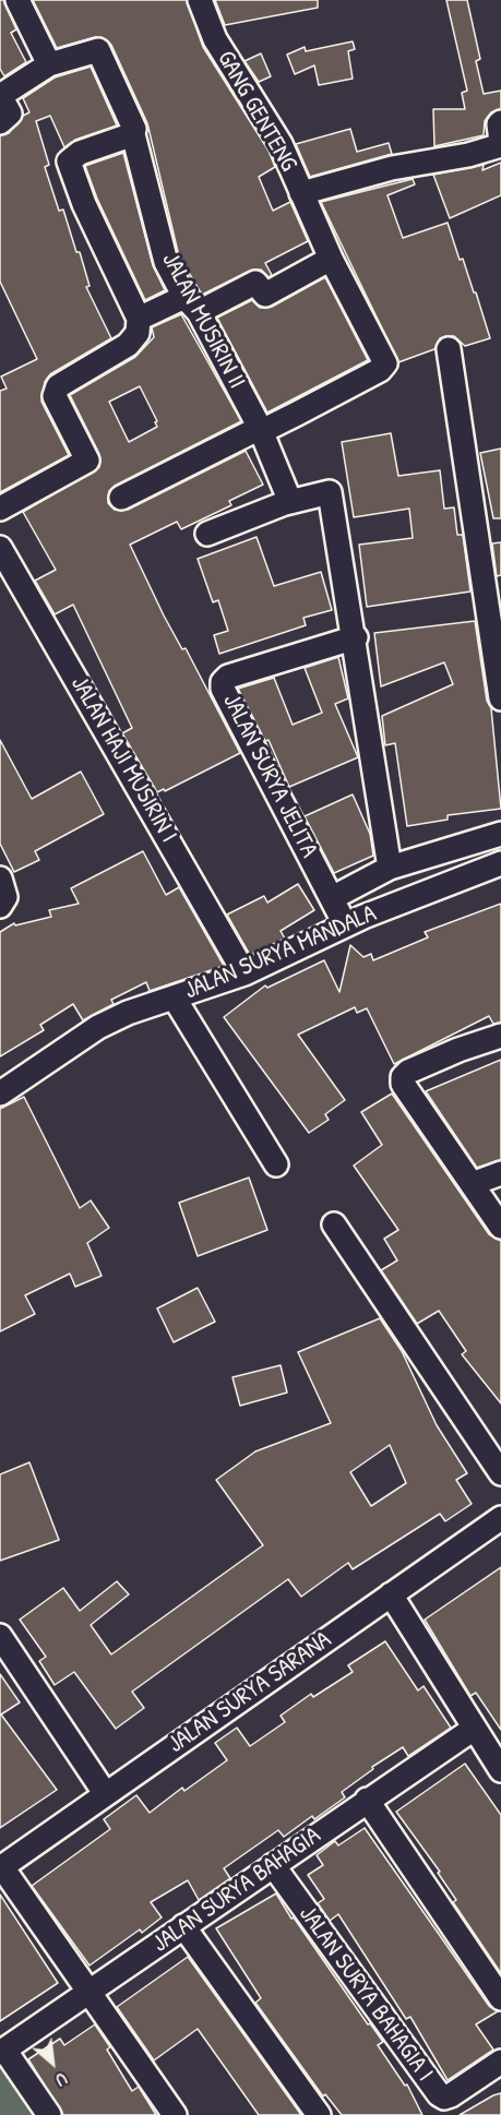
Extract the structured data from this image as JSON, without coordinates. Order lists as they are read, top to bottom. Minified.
{"streets":{"street":["GANG GENTENG","JALAN MUSIRIN II","JALAN HAJI MUSIRIN I","JALAN SURYA JELITA","JALAN SURYA MANDALA","JALAN SURYA SARANA","JALAN SURYA BAHAGIA","JALAN SURYA BAHAGIA I"]},"crossings":[["GANG GENTENG","JALAN MUSIRIN II"],["JALAN HAJI MUSIRIN I","JALAN SURYA MANDALA"],["JALAN SURYA JELITA","JALAN SURYA MANDALA"],["JALAN SURYA BAHAGIA","JALAN SURYA BAHAGIA I"]],"north":"bottom right"}
